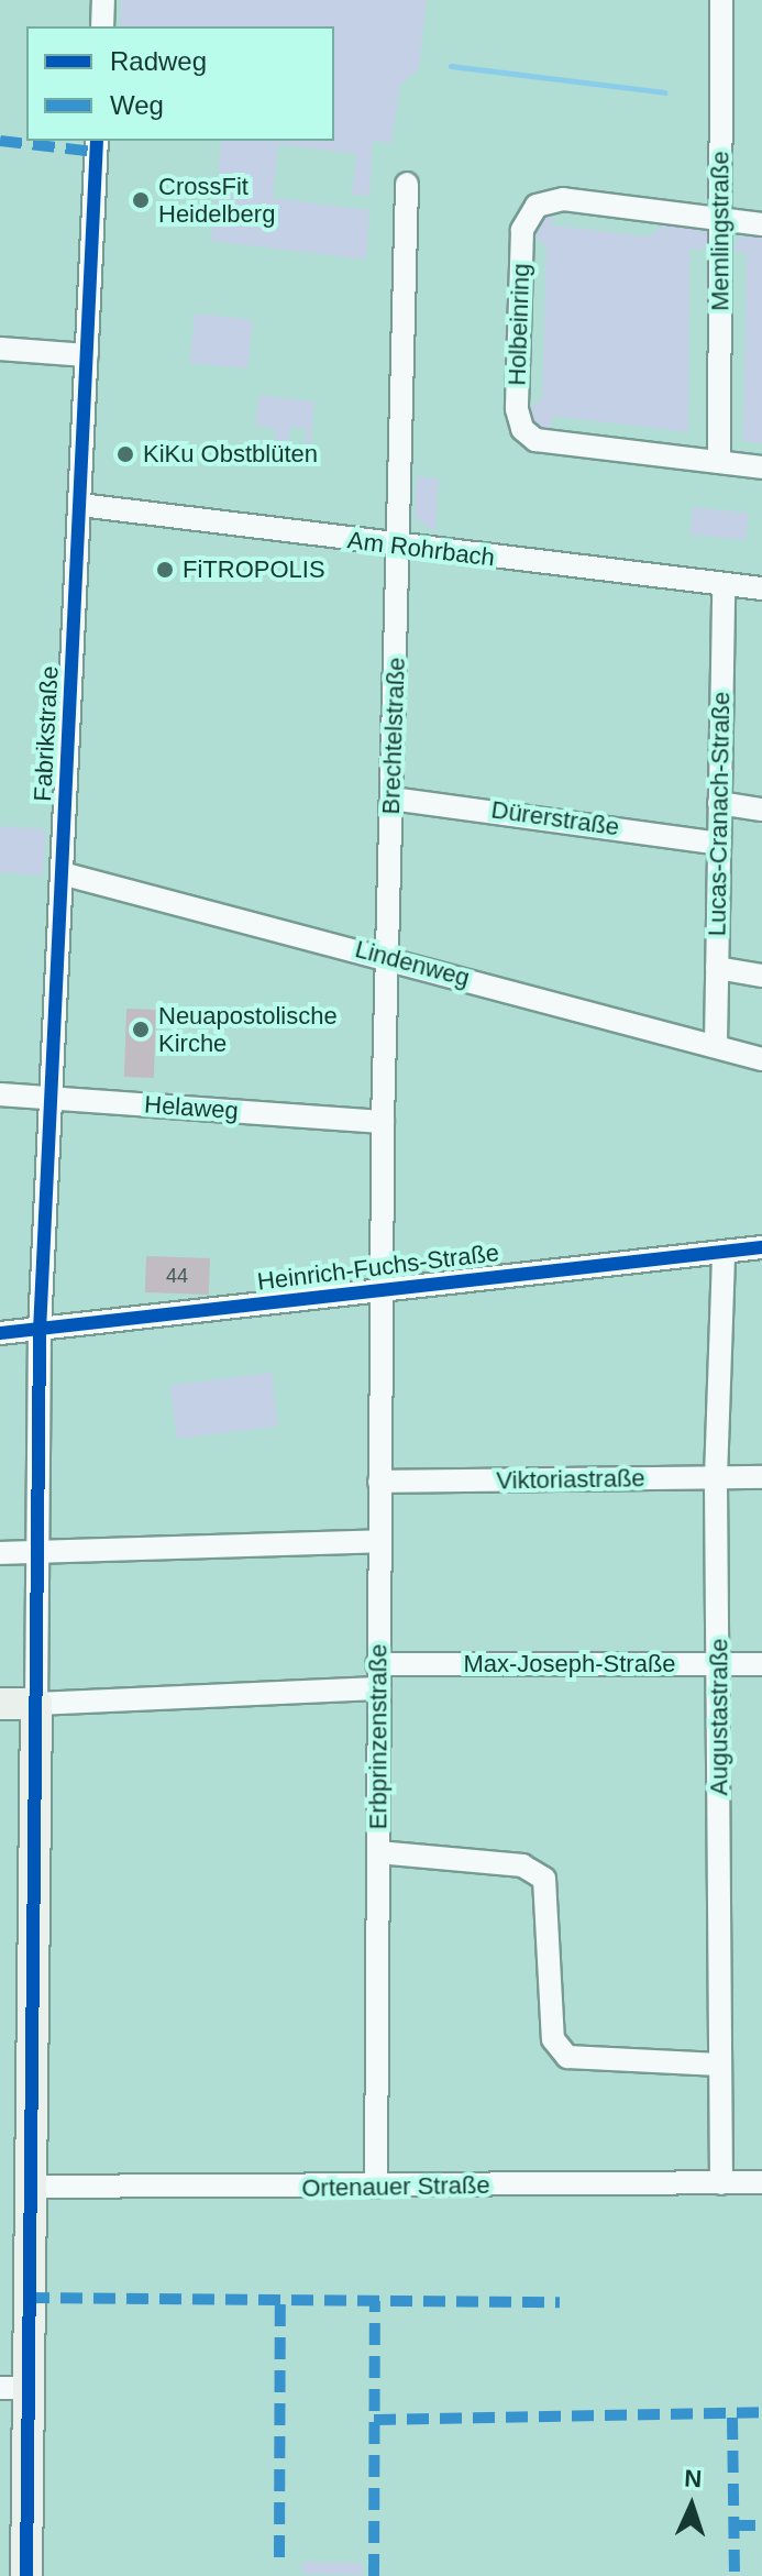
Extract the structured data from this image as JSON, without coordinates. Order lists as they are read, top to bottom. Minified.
{"streets":{"street":["Memlingstraße","Holbeinring","Am Rohrbach","Fabrikstraße","Brechtelstraße","Lucas-Cranach-Straße","Dürerstraße","Lindenweg","Helaweg","Heinrich-Fuchs-Straße","Viktoriastraße","Max-Joseph-Straße","Augustastraße","Erbprinzenstraße","Ortenauer Straße"]},"crossings":[["Memlingstraße","Holbeinring"],["Am Rohrbach","Fabrikstraße"],["Am Rohrbach","Brechtelstraße"],["Am Rohrbach","Lucas-Cranach-Straße"],["Fabrikstraße","Lindenweg"],["Fabrikstraße","Helaweg"],["Fabrikstraße","Heinrich-Fuchs-Straße"],["Brechtelstraße","Dürerstraße"],["Brechtelstraße","Lindenweg"],["Brechtelstraße","Helaweg"],["Brechtelstraße","Heinrich-Fuchs-Straße"],["Brechtelstraße","Erbprinzenstraße"],["Lucas-Cranach-Straße","Dürerstraße"],["Lucas-Cranach-Straße","Lindenweg"],["Heinrich-Fuchs-Straße","Augustastraße"],["Heinrich-Fuchs-Straße","Erbprinzenstraße"],["Viktoriastraße","Augustastraße"],["Viktoriastraße","Erbprinzenstraße"],["Max-Joseph-Straße","Augustastraße"],["Max-Joseph-Straße","Erbprinzenstraße"],["Augustastraße","Ortenauer Straße"],["Erbprinzenstraße","Ortenauer Straße"]],"places":["CrossFit Heidelberg","KiKu Obstblüten","FiTROPOLIS","Neuapostolische Kirche"],"house_numbers":["44"],"legend":["Radweg","Weg"],"north":"top"}
